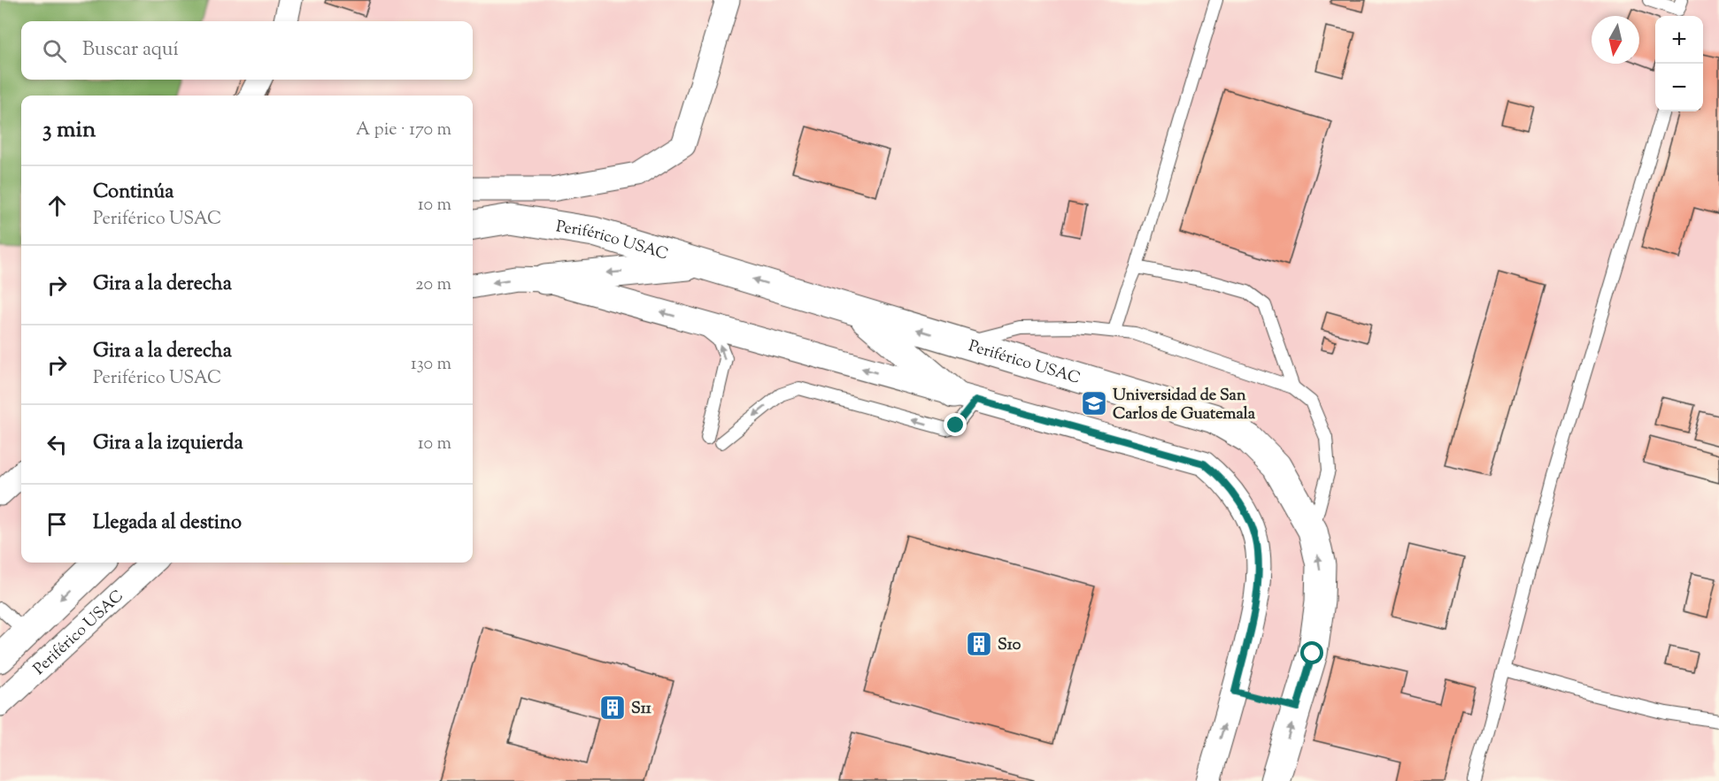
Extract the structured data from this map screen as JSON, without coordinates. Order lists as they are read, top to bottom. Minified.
{"streets":{"street":["Periférico USAC"]},"places":{"school or university":["Universidad de San Carlos de Guatemala"],"building":["S10","S11"]},"north":"bottom","page":{"map_buttons":["+","−"],"search":"Buscar aquí","heading":["3 min","A pie · 170 m"],"list":[["Continúa","Periférico USAC","10 m"],["Gira a la derecha","20 m"],["Gira a la derecha","Periférico USAC","130 m"],["Gira a la izquierda","10 m"],"Llegada al destino"]}}
